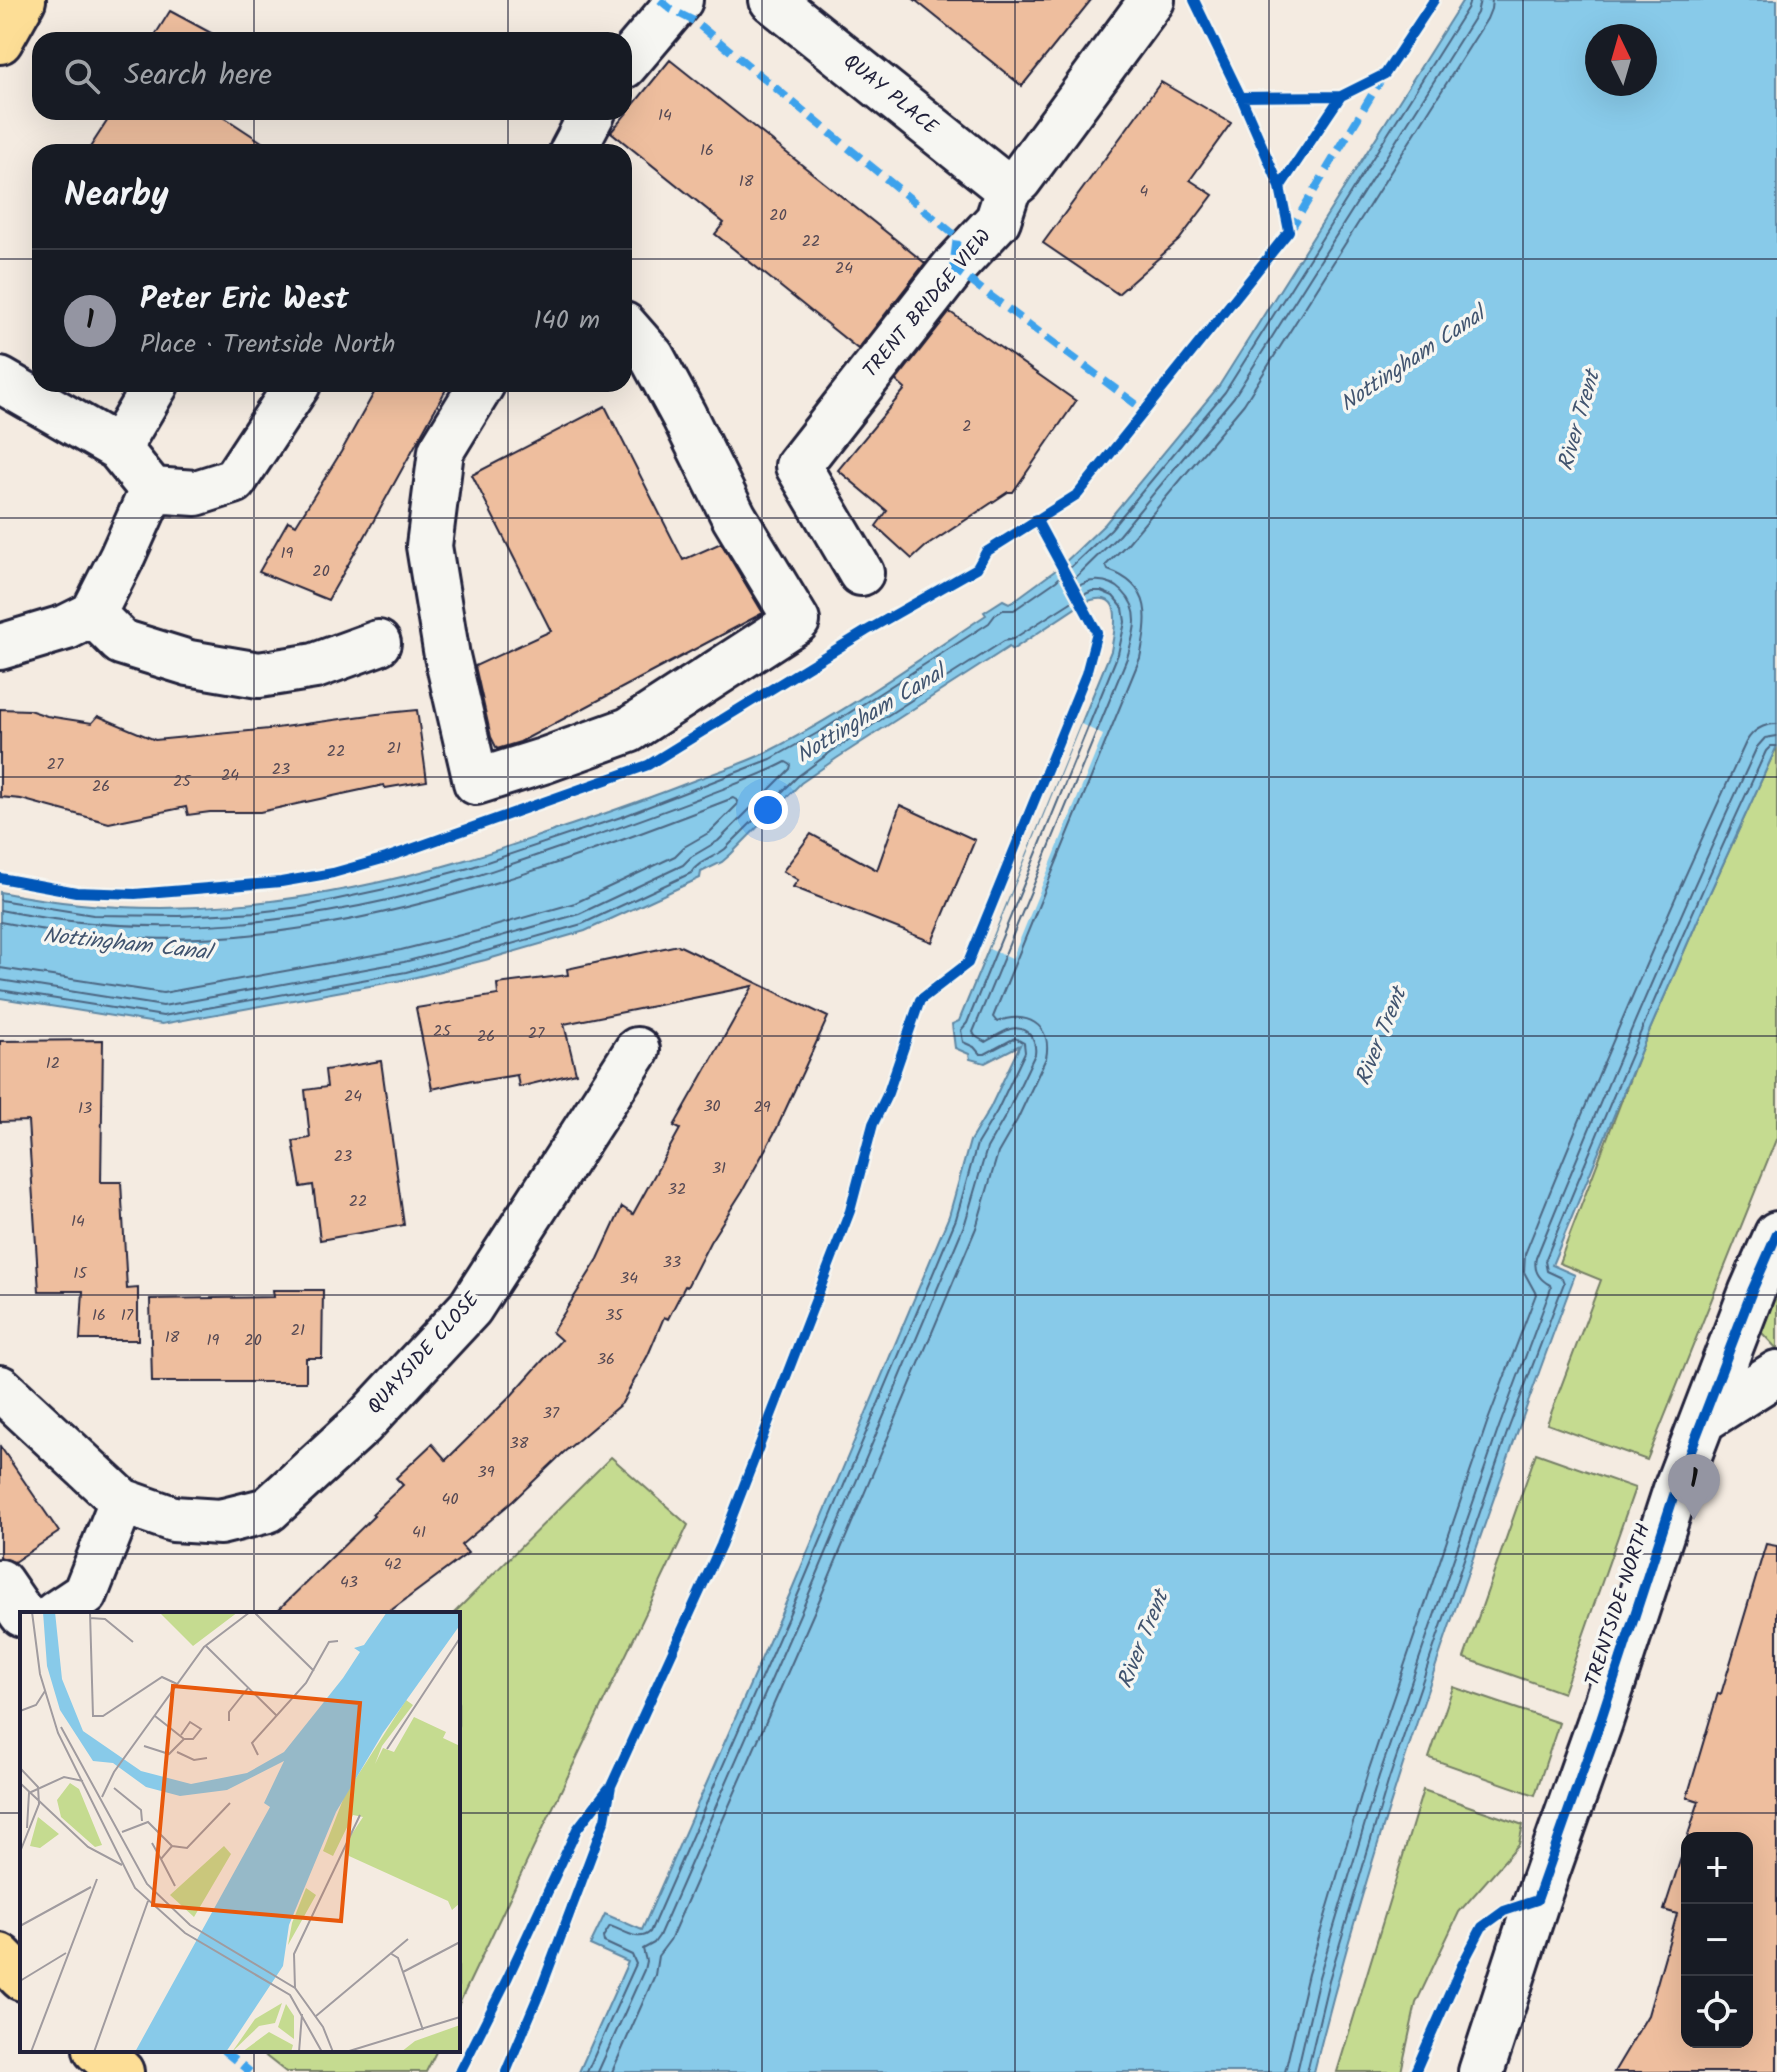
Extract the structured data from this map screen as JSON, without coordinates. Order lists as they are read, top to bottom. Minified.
{"streets":{"street":["QUAY PLACE","TRENT BRIDGE VIEW","QUAYSIDE CLOSE","TRENTSIDE NORTH"]},"crossings":[["QUAY PLACE","TRENT BRIDGE VIEW"]],"water":["Nottingham Canal","River Trent"],"house_numbers":["14","16","18","4","20","22","24","2","19","20","21","22","27","23","24","25","26","25","27","26","12","24","30","29","13","23","31","32","22","14","33","15","34","16","17","35","21","18","19","20","36","37","38","39","40","41","42","43"],"north":"top","page":{"search":"Search here","heading":"Nearby","list":[{"mark":"1","name":"Peter Eric West","note":"Place · Trentside North","value":"140 m"}],"pins":"1","map_buttons":["+","−"]}}
